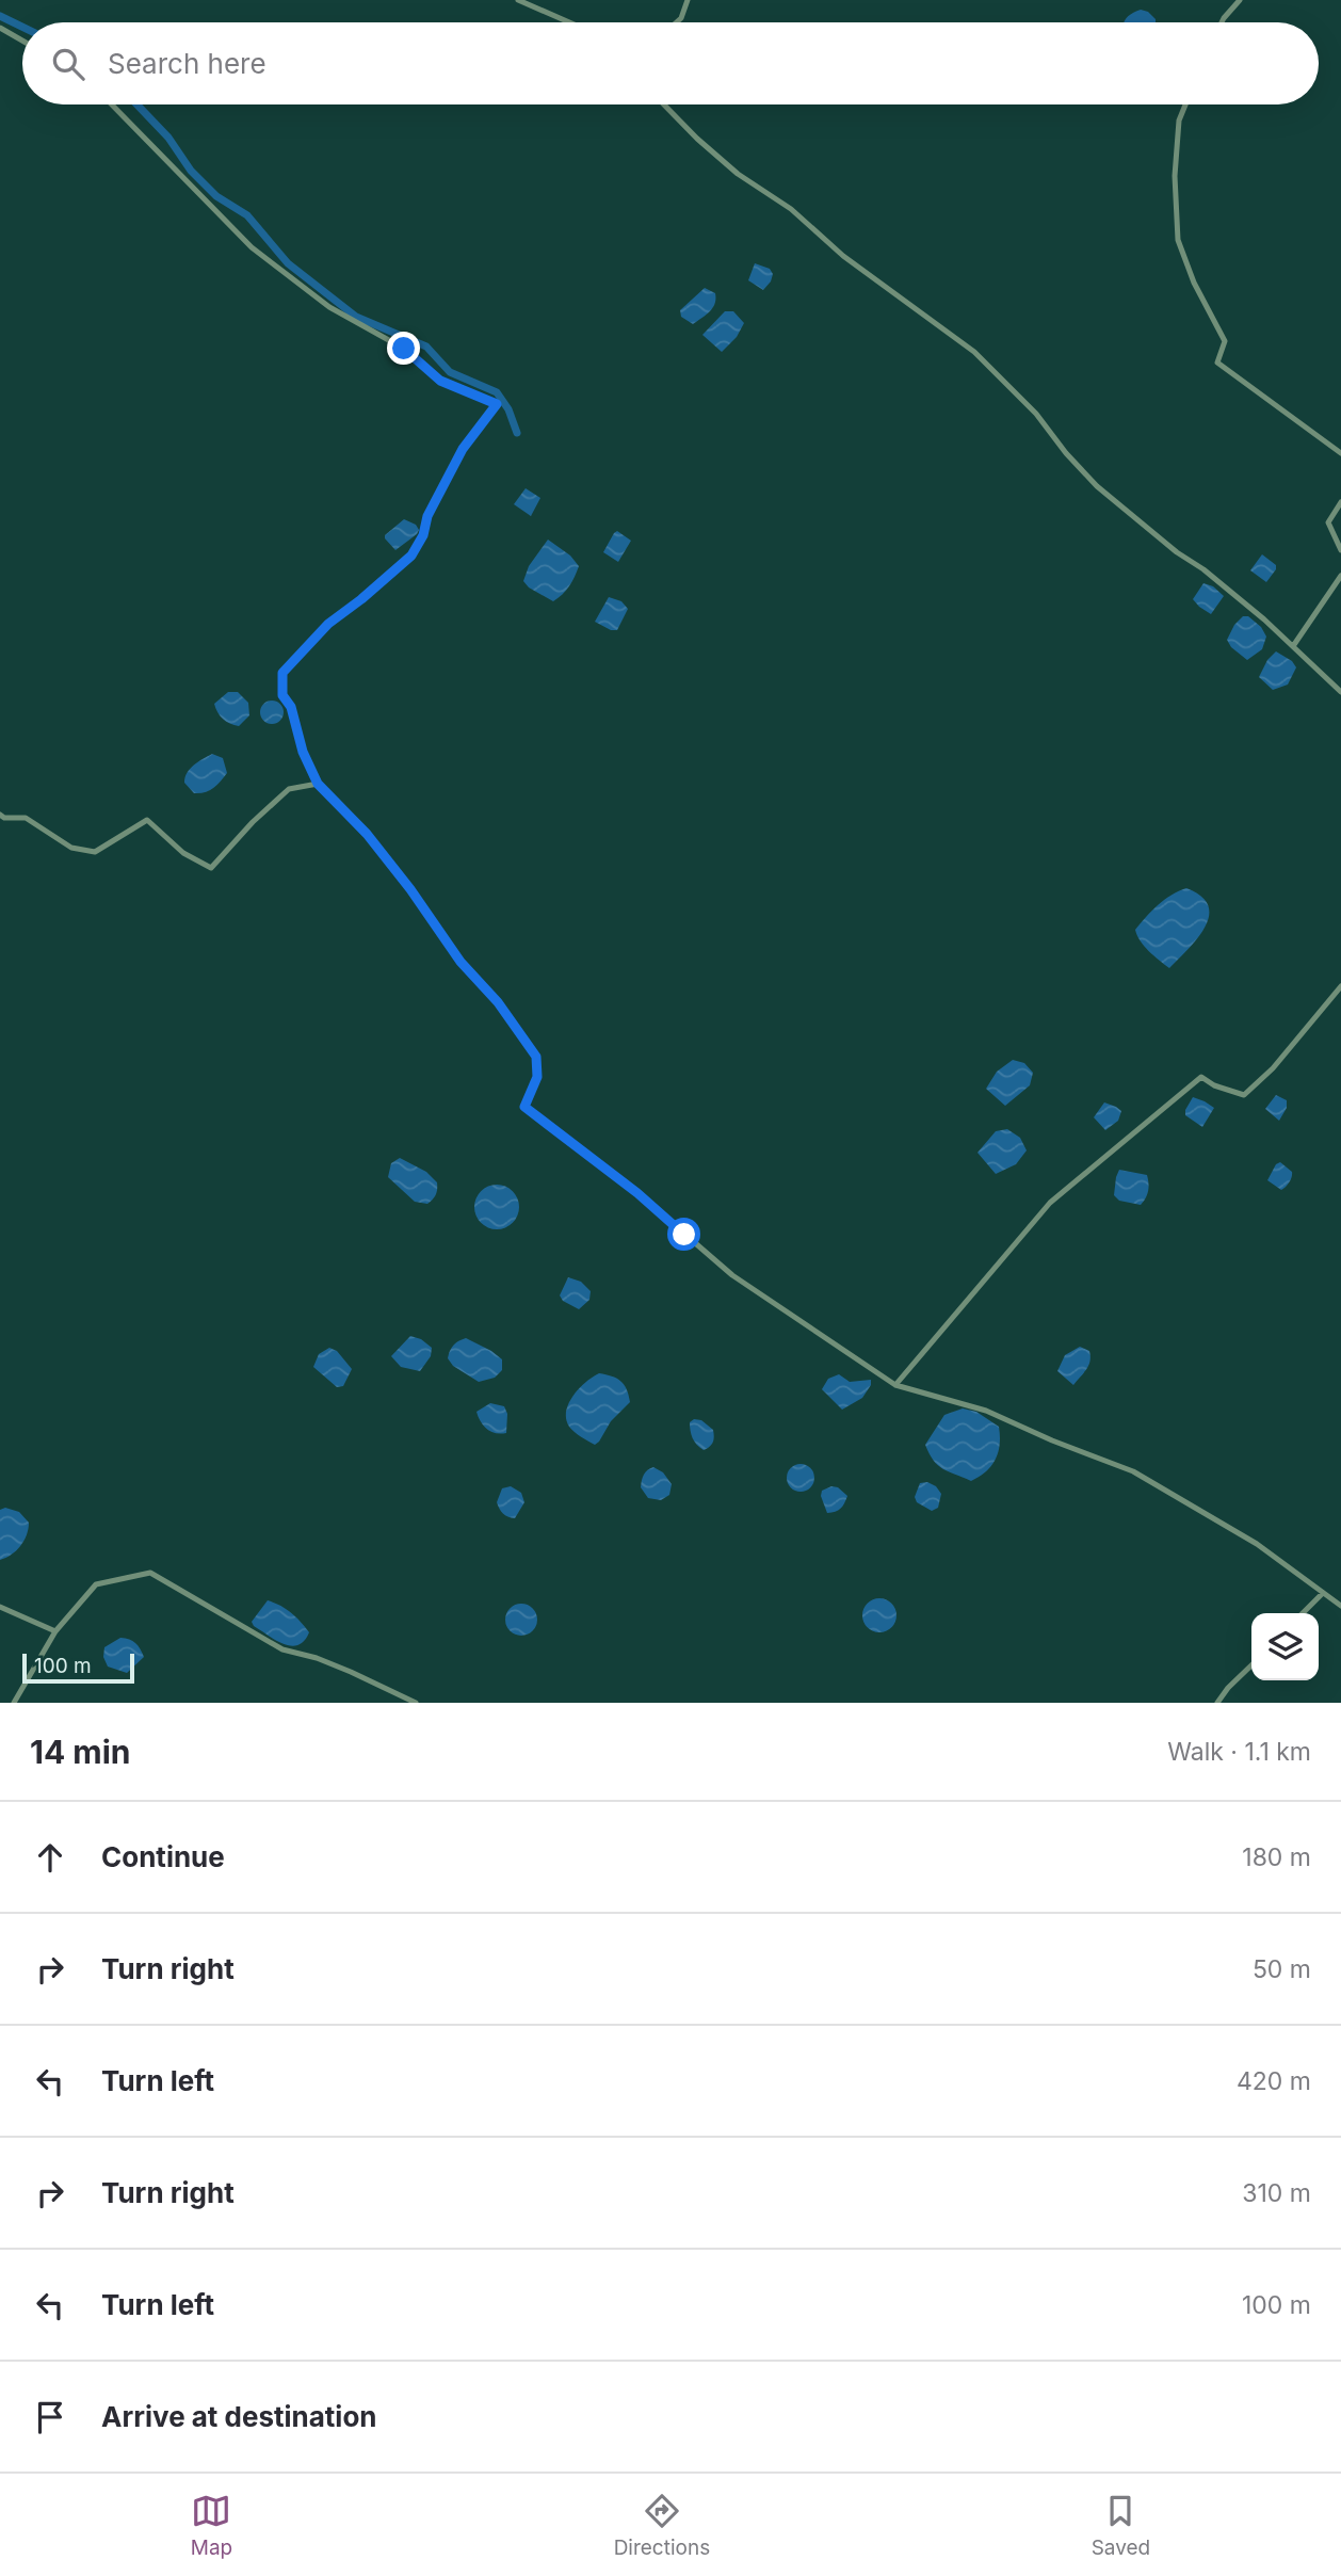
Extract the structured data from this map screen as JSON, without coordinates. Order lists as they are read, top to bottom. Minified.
{"scale_bar":"100 m","page":{"search":"Search here","scale":"100 m","heading":["14 min","Walk · 1.1 km"],"list":[["Continue","180 m"],["Turn right","50 m"],["Turn left","420 m"],["Turn right","310 m"],["Turn left","100 m"],"Arrive at destination"],"nav":["Map","Directions","Saved"]}}
